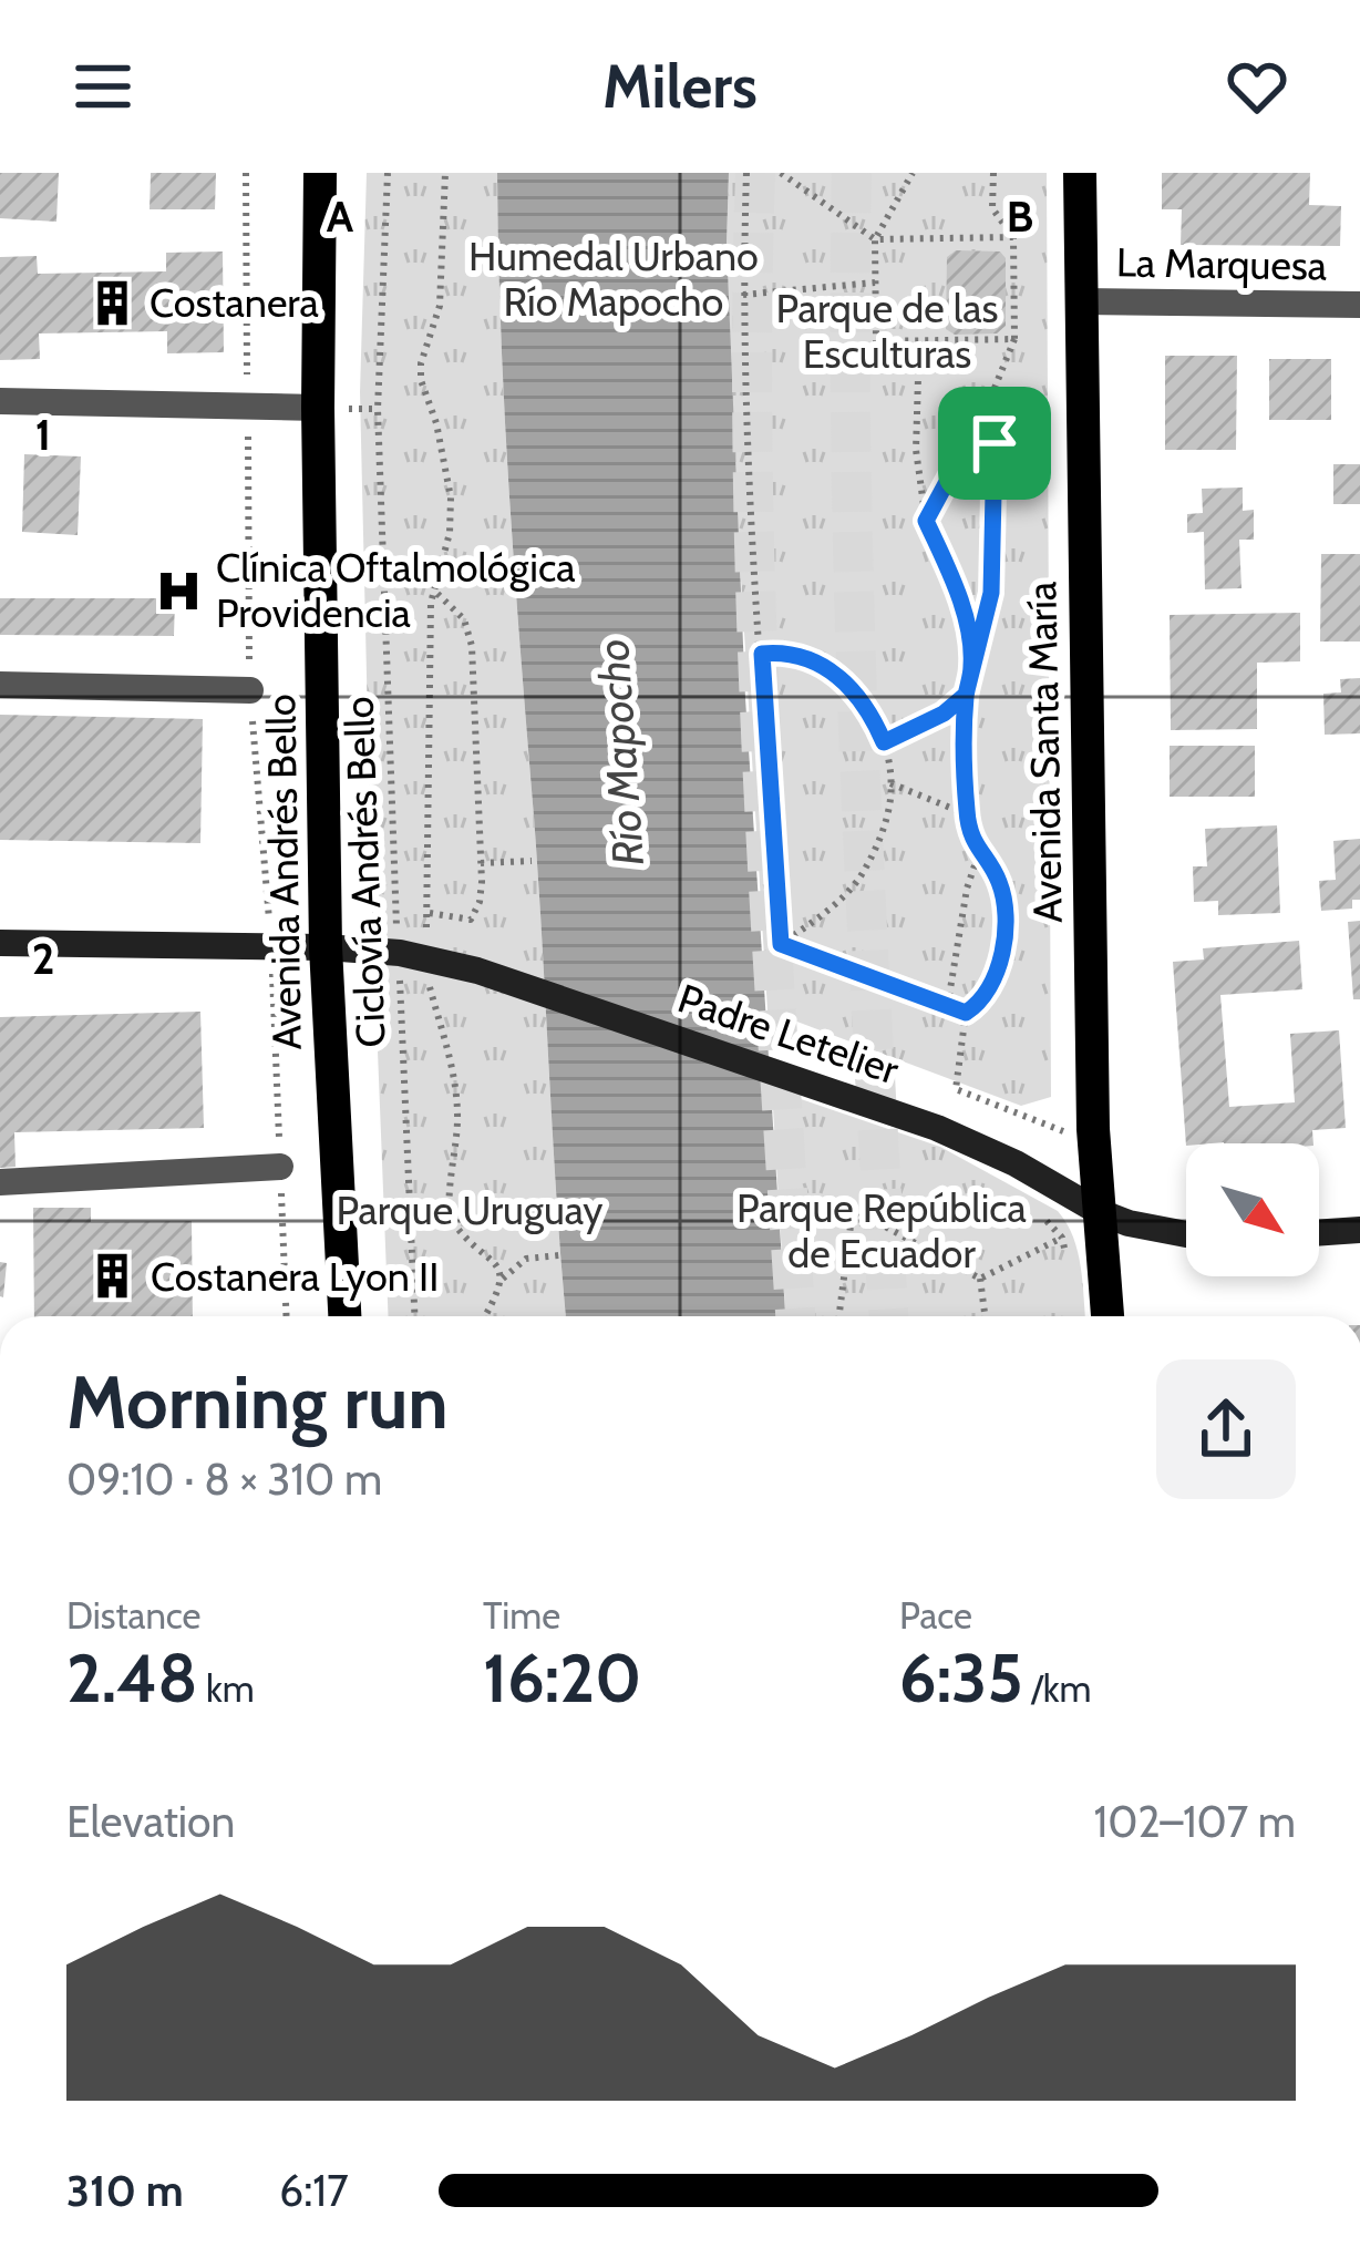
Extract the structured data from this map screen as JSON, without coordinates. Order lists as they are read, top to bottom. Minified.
{"streets":{"main road":["Avenida Santa María","Avenida Andrés Bello"],"street":["La Marquesa","Padre Letelier"],"path":["Ciclovía Andrés Bello"]},"crossings":[["La Marquesa","Avenida Santa María"],["Avenida Santa María","Padre Letelier"],["Avenida Andrés Bello","Padre Letelier"],["Ciclovía Andrés Bello","Padre Letelier"]],"water":["Río Mapocho"],"parks":["Humedal Urbano Río Mapocho","Parque de las Esculturas","Parque República de Ecuador","Parque Uruguay"],"places":{"building":["Costanera","Costanera Lyon II"],"hospital":["Clínica Oftalmológica Providencia"]},"north":"bottom right","page":{"header":"Milers","heading":["Morning run","09:10 · 8 × 310 m"],"stats":[["Distance","2.48 km"],["Time","16:20"],["Pace","6:35 /km"]],"chart":["Elevation","102–107 m"],"list":[{"name":"310 m","note":"6:17"}]},"grid":{"columns":["A","B"],"rows":["1","2"]}}
